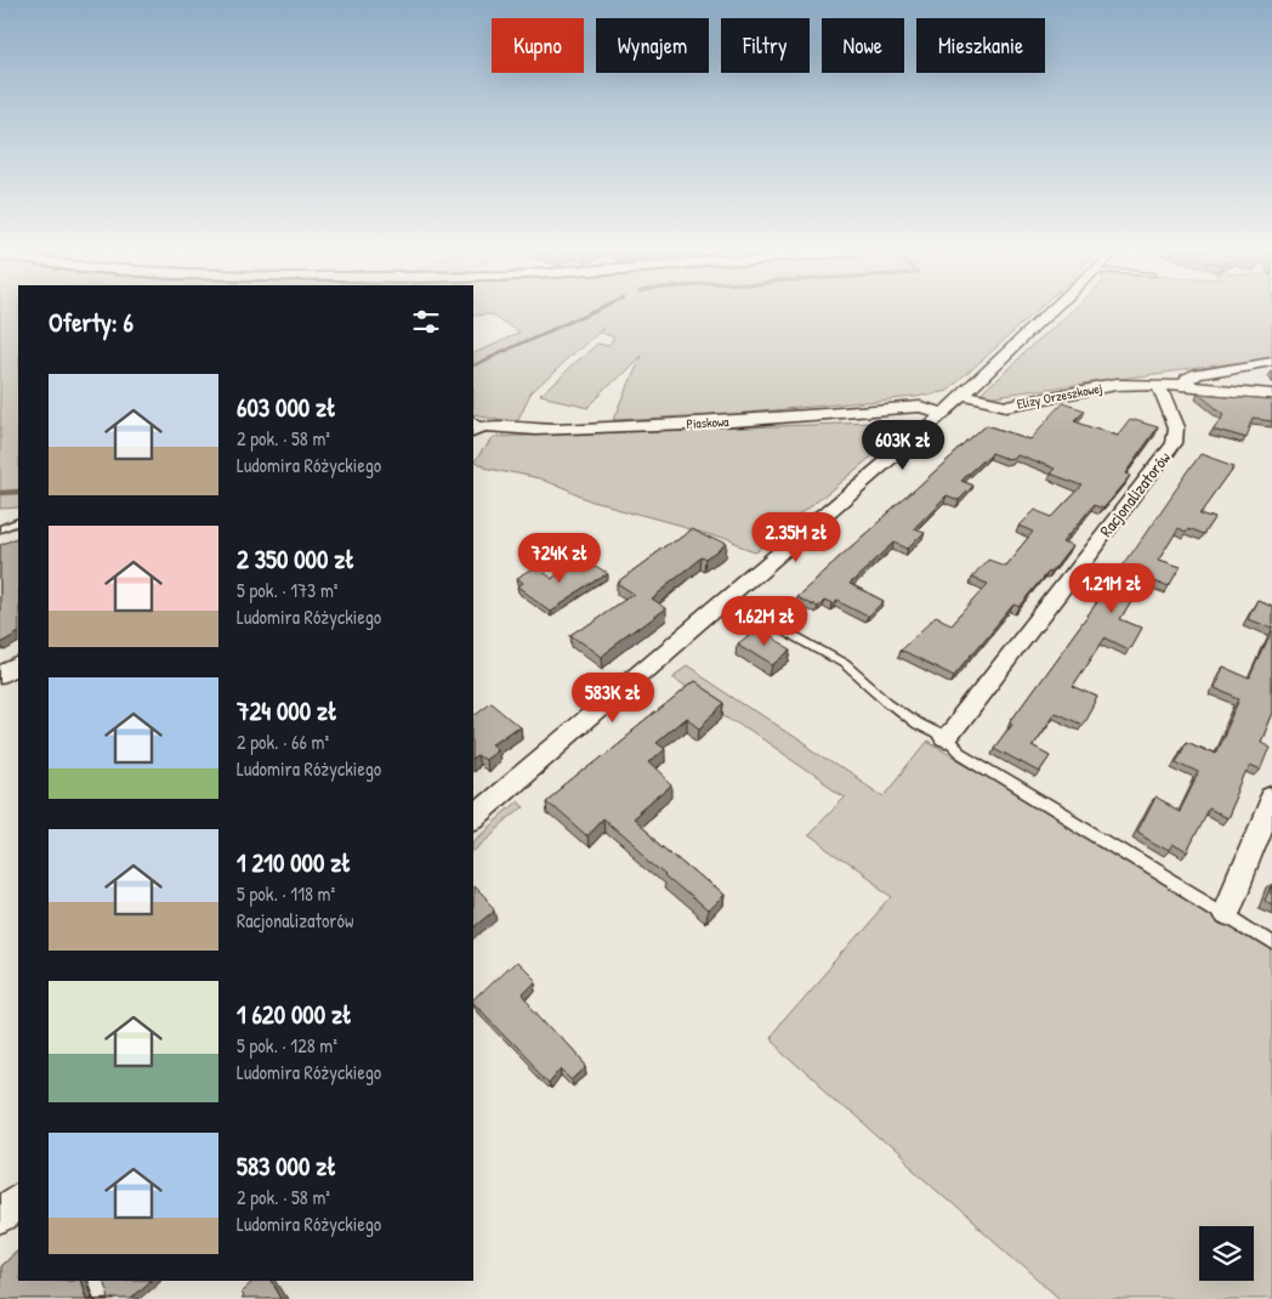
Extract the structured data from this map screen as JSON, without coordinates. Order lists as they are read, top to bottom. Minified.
{"streets":{"street":["Elizy Orzeszkowej","Piaskowa","Racjonalizatorów"]},"crossings":[["Elizy Orzeszkowej","Racjonalizatorów"]],"page":{"chip":["Kupno","Wynajem","Filtry","Nowe","Mieszkanie"],"heading":"Oferty: 6","list":[{"name":"603 000 zł","note":"2 pok. · 58 m² · Ludomira Różyckiego"},{"name":"2 350 000 zł","note":"5 pok. · 173 m² · Ludomira Różyckiego"},{"name":"724 000 zł","note":"2 pok. · 66 m² · Ludomira Różyckiego"},{"name":"1 210 000 zł","note":"5 pok. · 118 m² · Racjonalizatorów"},{"name":"1 620 000 zł","note":"5 pok. · 128 m² · Ludomira Różyckiego"},{"name":"583 000 zł","note":"2 pok. · 58 m² · Ludomira Różyckiego"}],"price":["603K zł","2.35M zł","724K zł","1.21M zł","1.62M zł","583K zł"]}}
